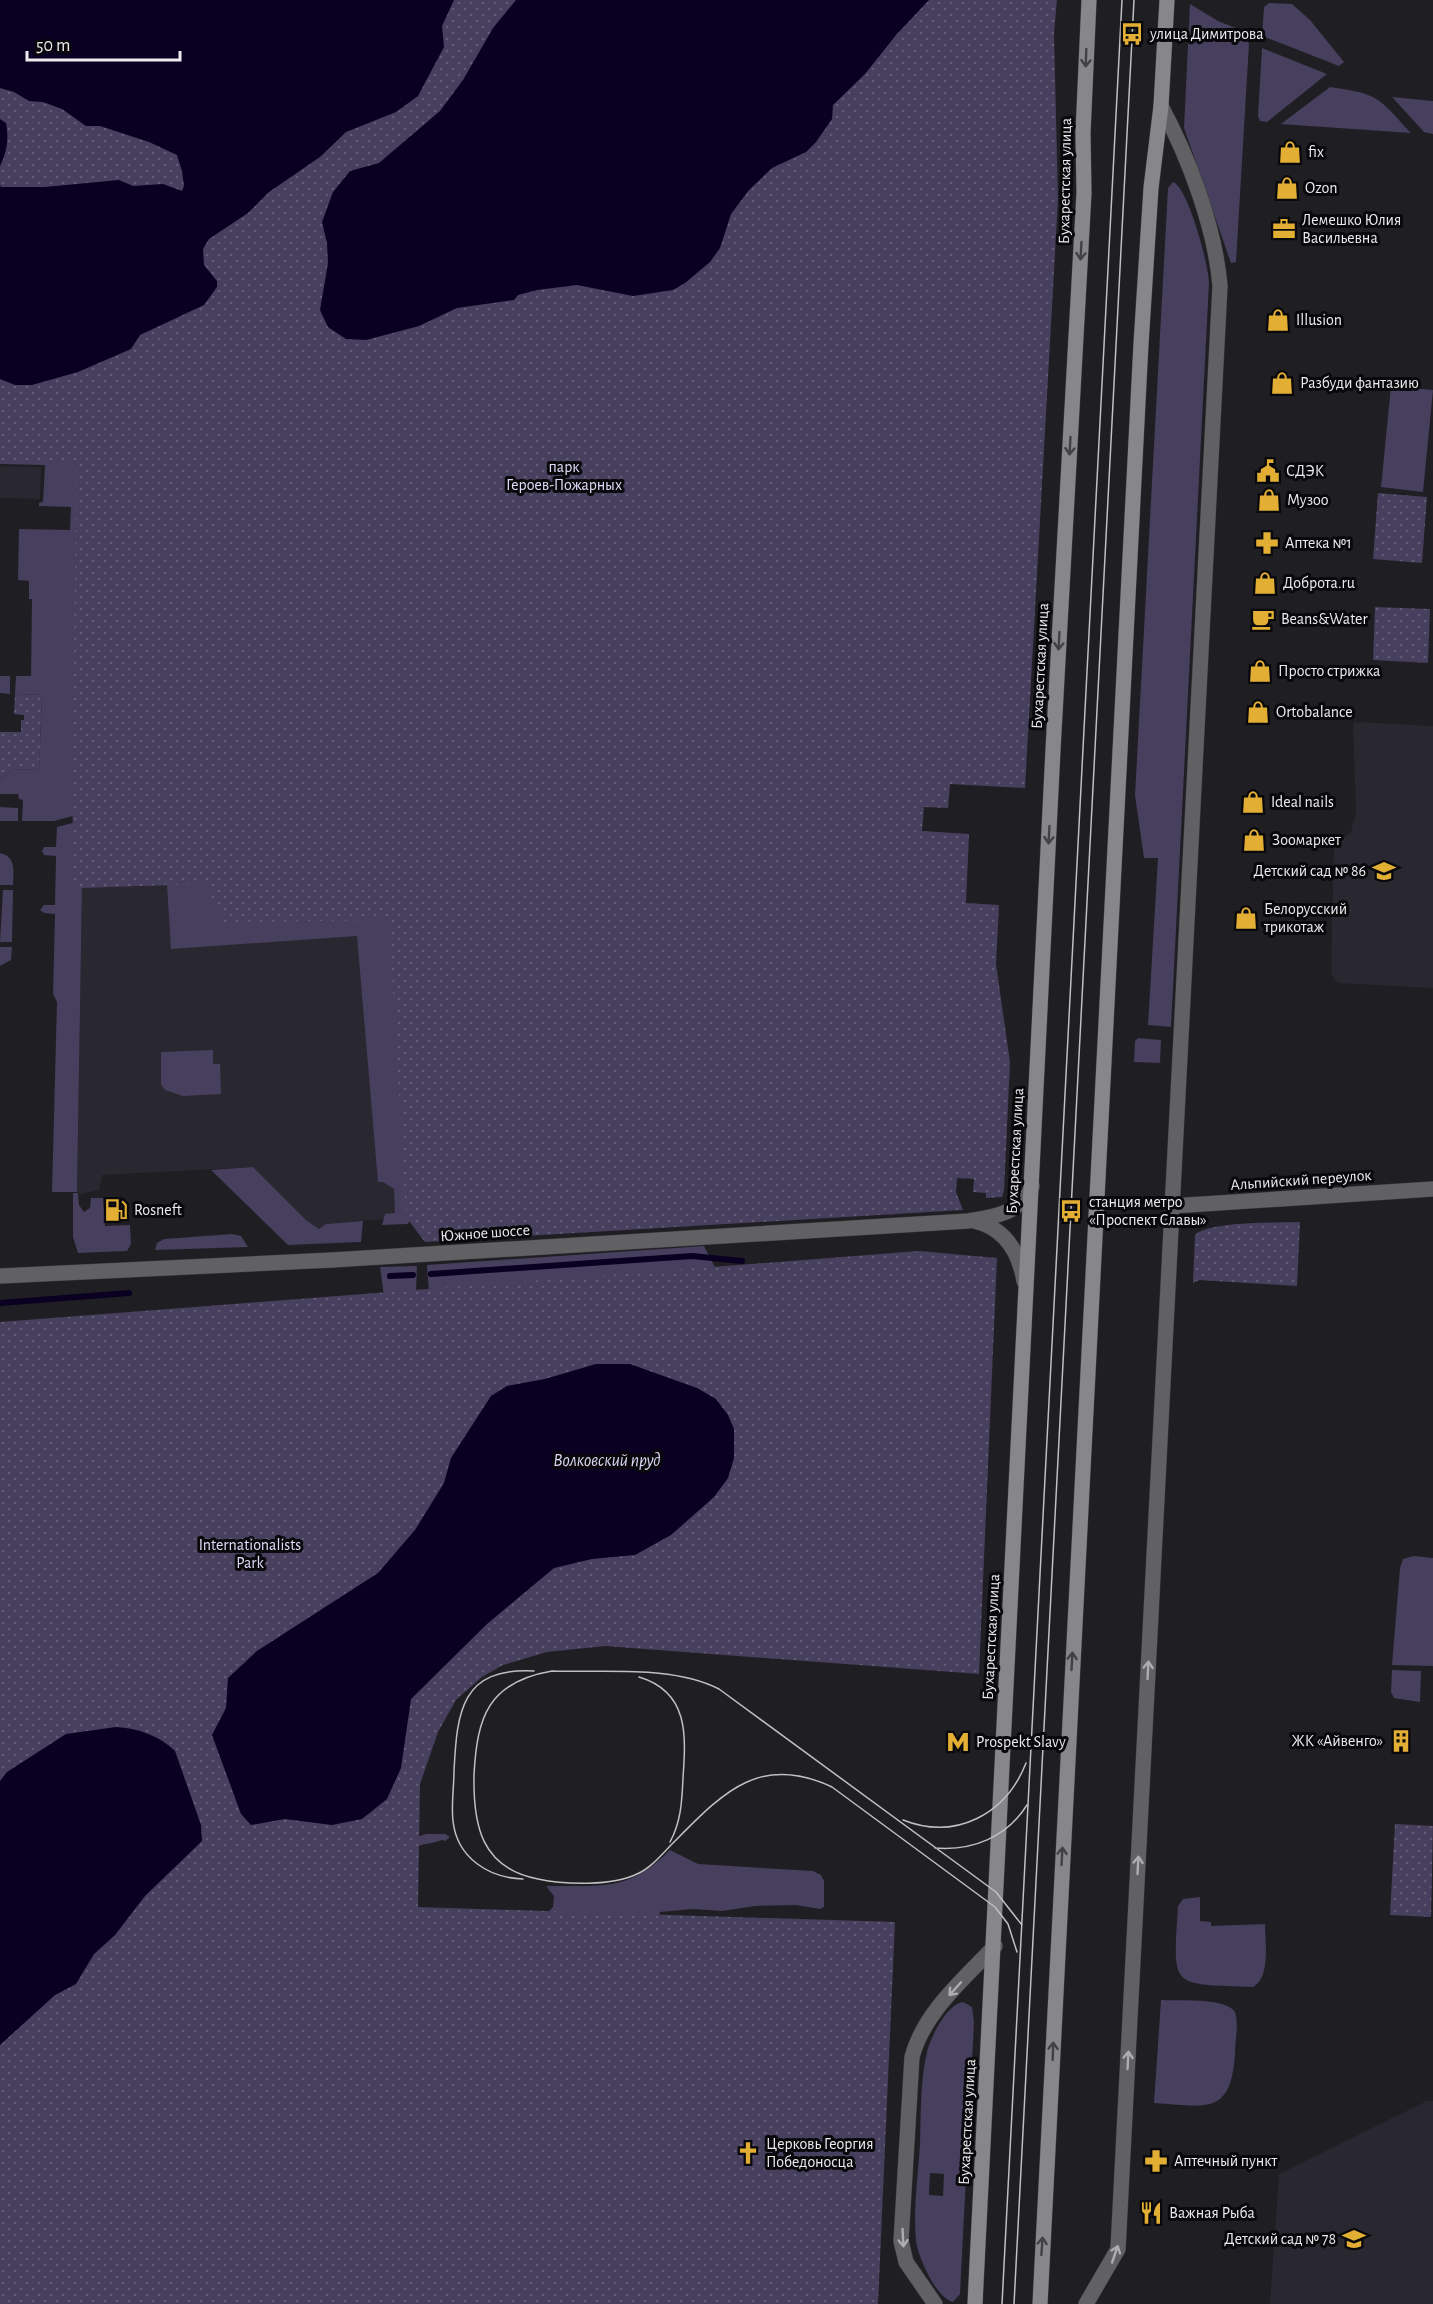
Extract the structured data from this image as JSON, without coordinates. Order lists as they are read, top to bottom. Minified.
{"streets":{"main road":["Бухарестская улица"],"street":["Альпийский переулок","Южное шоссе"]},"crossings":[["Бухарестская улица","Южное шоссе"]],"water":["Волковский пруд"],"parks":["парк Героев-Пожарных","Internationalists Park"],"places":{"bus stop":["улица Димитрова","станция метро «Проспект Славы»"],"shop":["fix","Ozon","Illusion","Разбуди фантазию","Музоо","Доброта.ru","Просто стрижка","Ortobalance","Ideal nails","Зоомаркет","Белорусский трикотаж"],"office":["Лемешко Юлия Васильевна"],"public building":["СДЭК"],"pharmacy":["Аптека №1","Аптечный пункт"],"cafe":["Beans&Water"],"school or university":["Детский сад № 86","Детский сад № 78"],"fuel station":["Rosneft"],"building":["ЖК «Айвенго»"],"metro station":["Prospekt Slavy"],"church":["Церковь Георгия Победоносца"],"restaurant":["Важная Рыба"]},"scale_bar":"50 m"}
